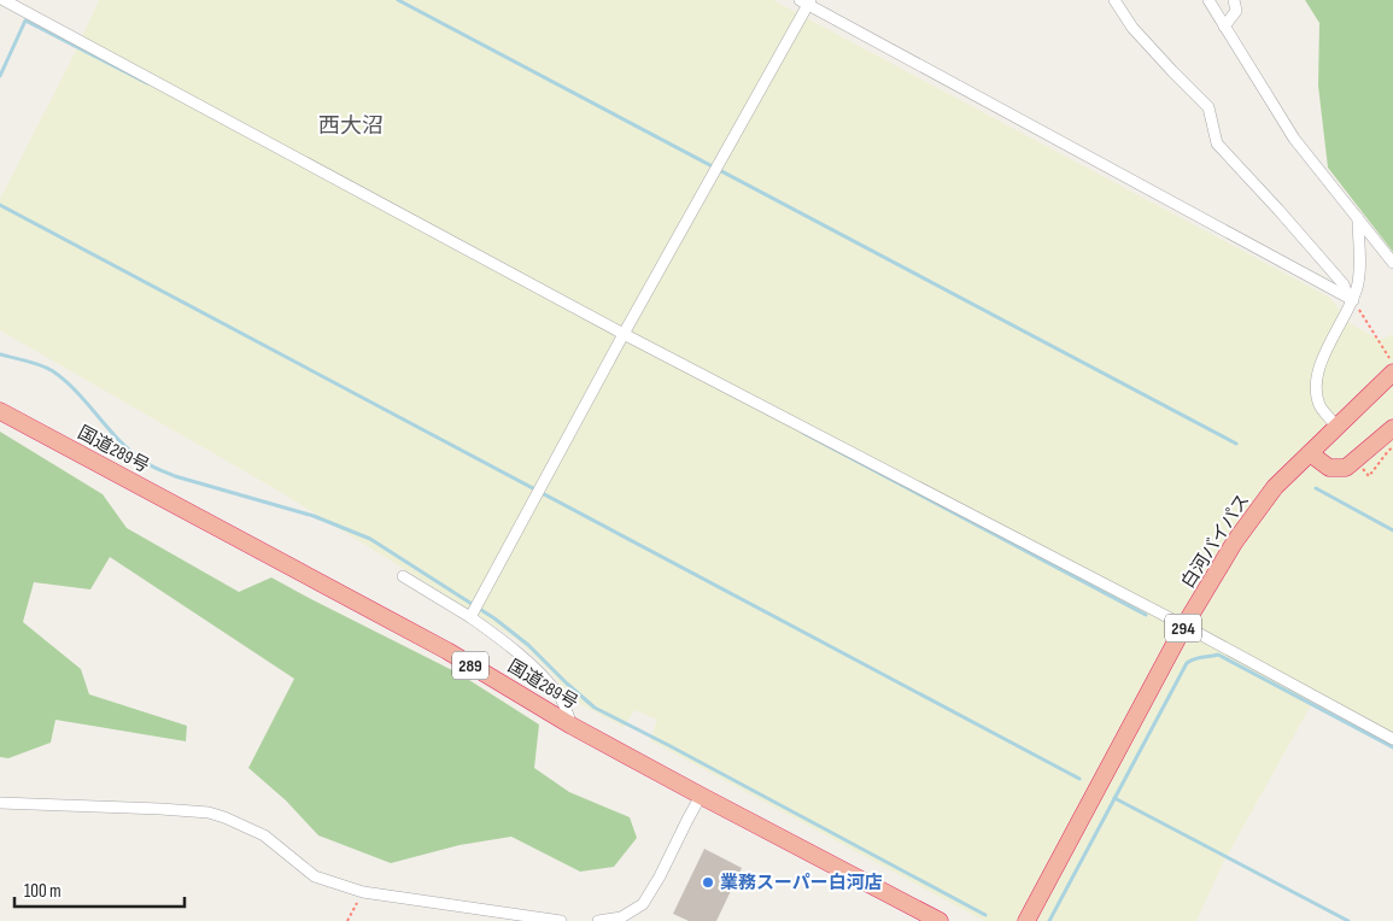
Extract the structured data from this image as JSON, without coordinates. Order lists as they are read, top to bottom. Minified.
{"streets":{"highway":["国道289号","白河バイパス","294","289"]},"districts":["西大沼"],"places":["業務スーパー白河店"],"scale_bar":"100 m"}
